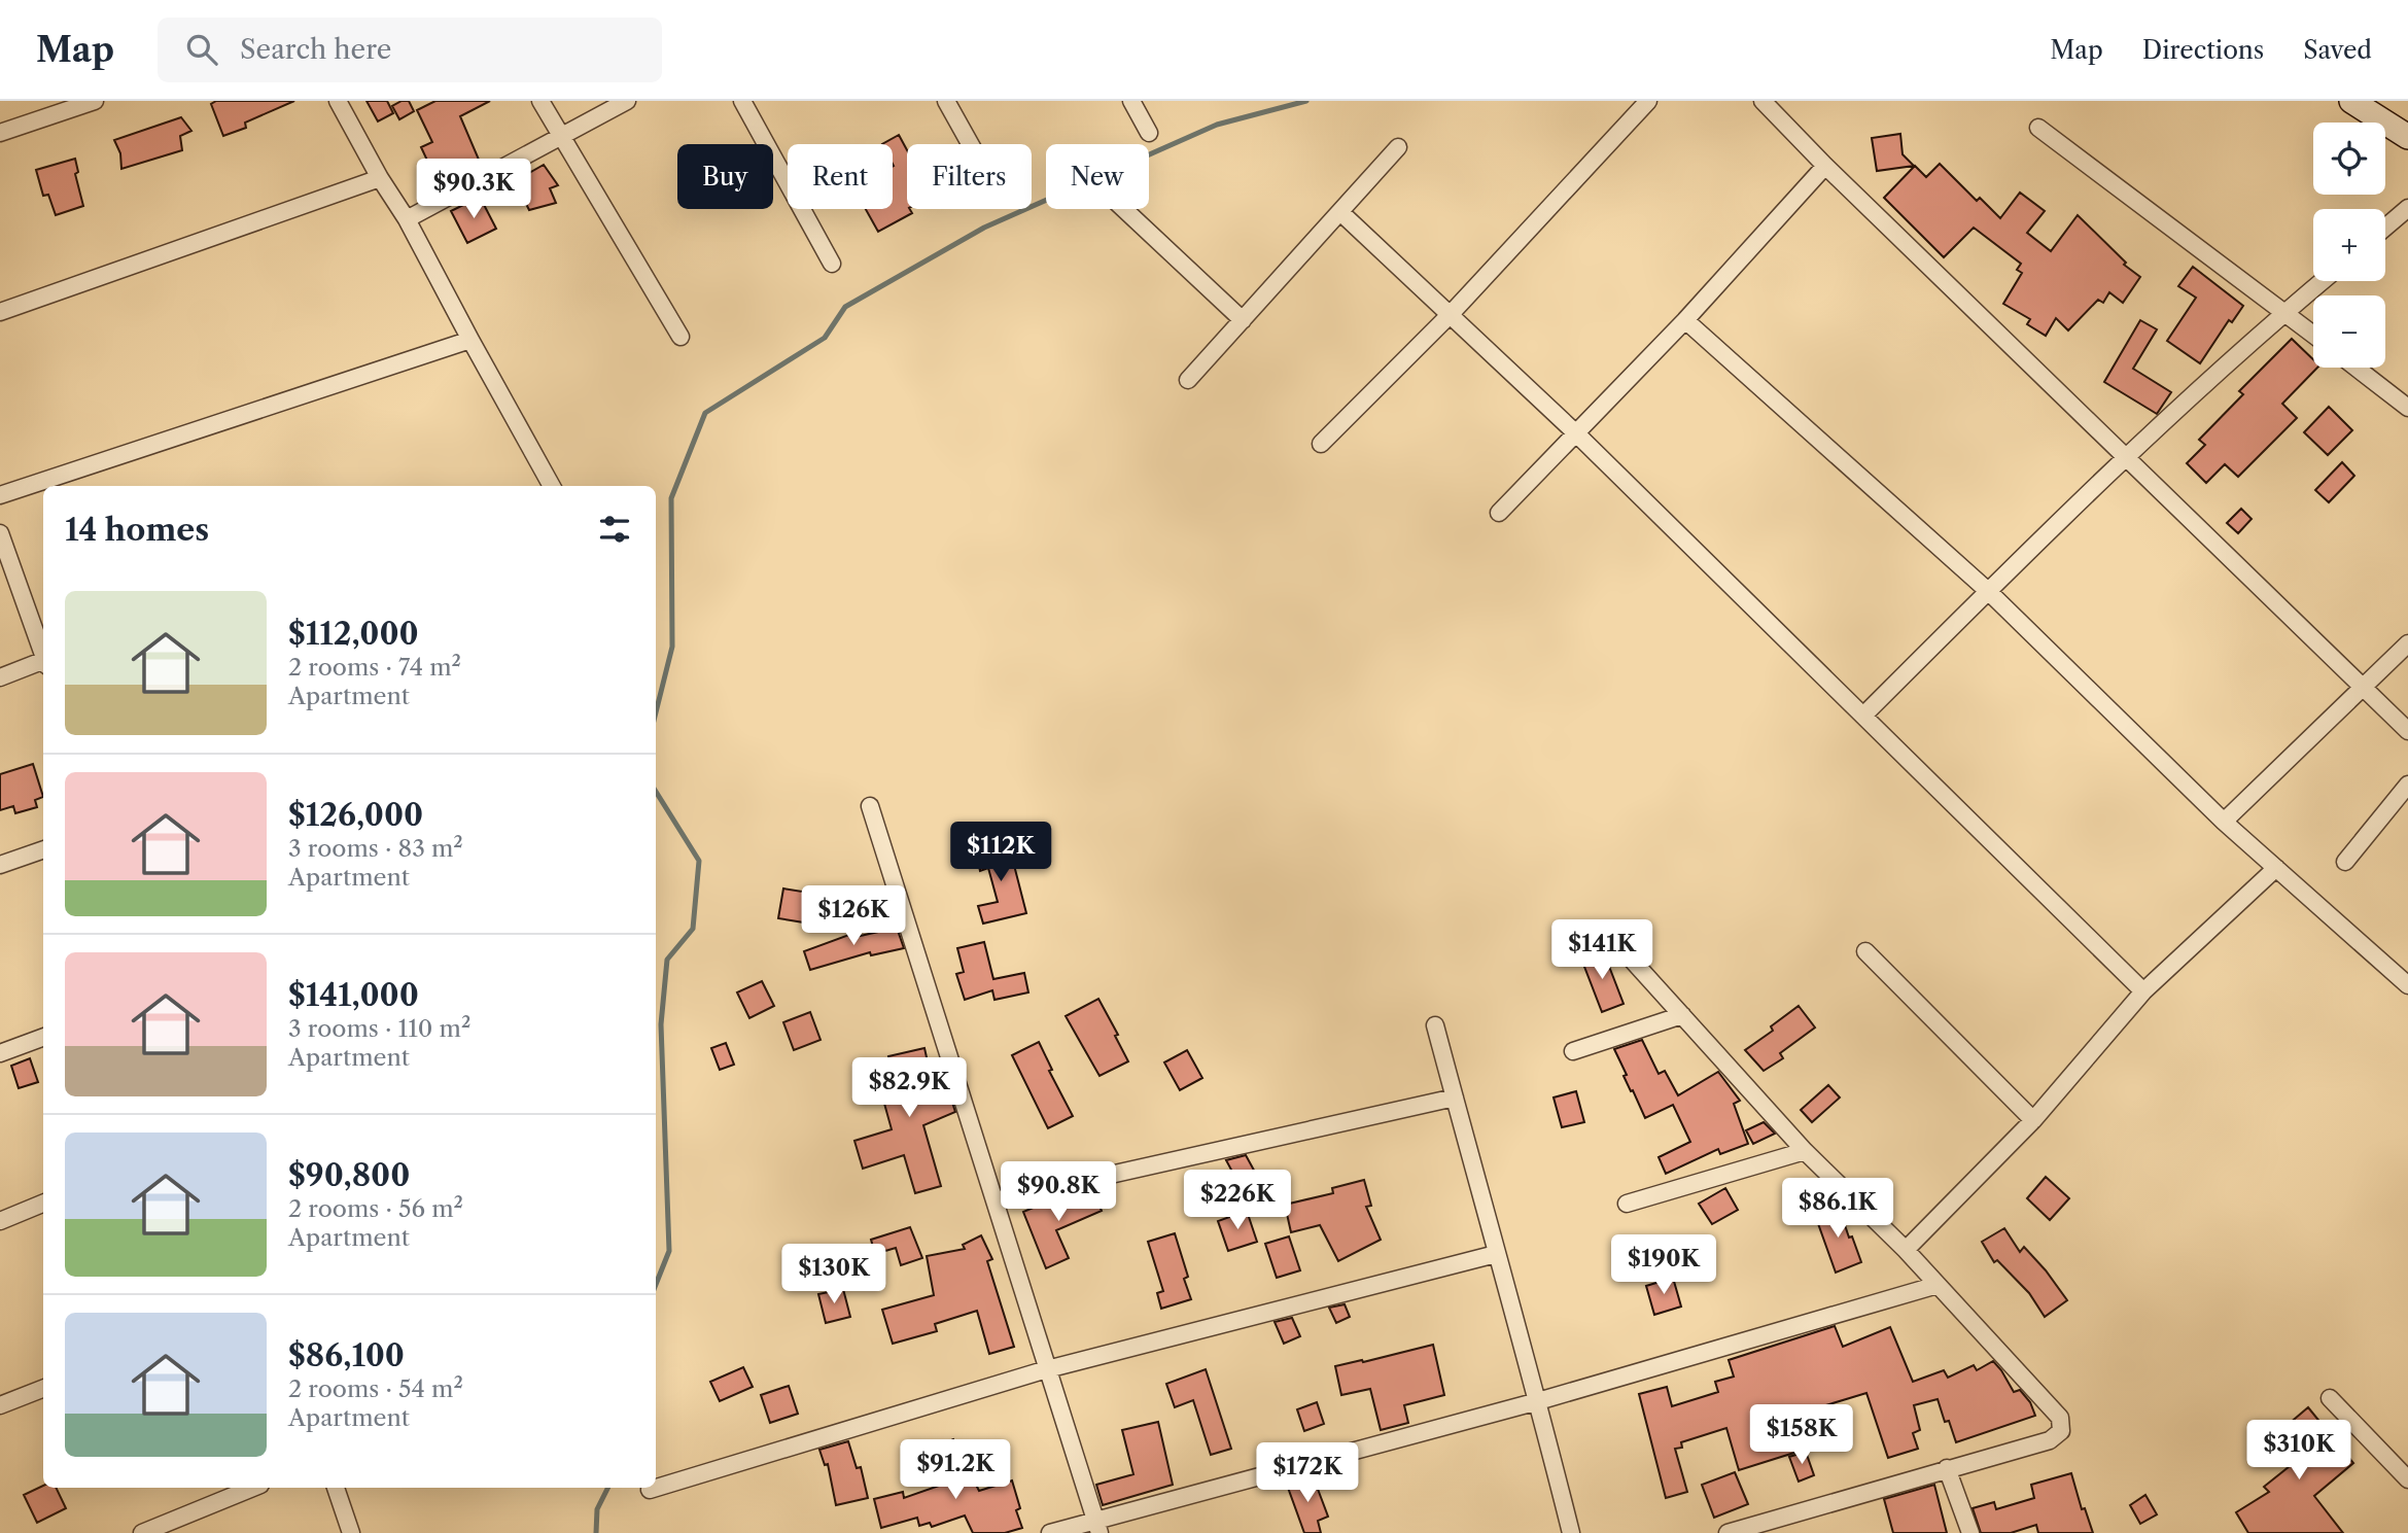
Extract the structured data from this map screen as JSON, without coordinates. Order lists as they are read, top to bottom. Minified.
{"page":{"header":"Map","search":"Search here","nav":["Map","Directions","Saved"],"map_buttons":["+","−"],"chip":["Buy","Rent","Filters","New"],"price":["$90.3K","$112K","$126K","$141K","$82.9K","$90.8K","$226K","$86.1K","$190K","$130K","$158K","$310K","$91.2K","$172K"],"heading":"14 homes","list":[{"name":"$112,000","note":"2 rooms · 74 m² · Apartment"},{"name":"$126,000","note":"3 rooms · 83 m² · Apartment"},{"name":"$141,000","note":"3 rooms · 110 m² · Apartment"},{"name":"$90,800","note":"2 rooms · 56 m² · Apartment"},{"name":"$86,100","note":"2 rooms · 54 m² · Apartment"}]}}
